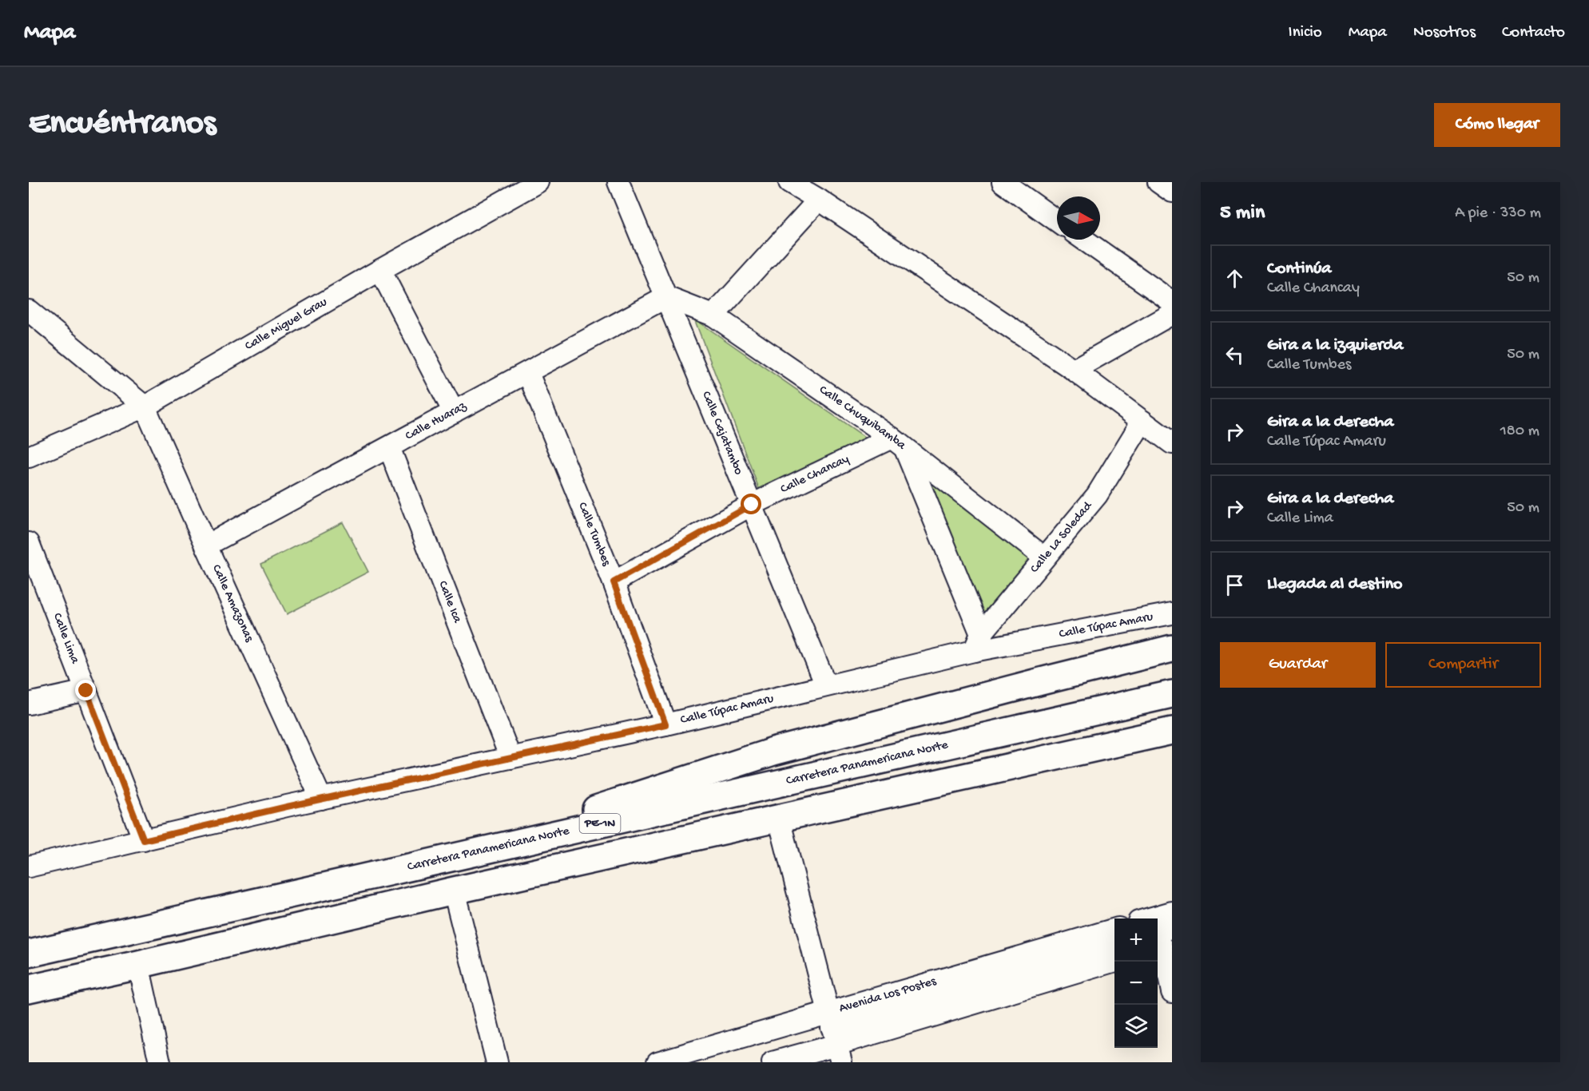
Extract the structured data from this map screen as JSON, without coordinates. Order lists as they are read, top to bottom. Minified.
{"streets":{"highway":["Carretera Panamericana Norte","PE-1N"],"street":["Calle Miguel Grau","Calle Chuquibamba","Calle Huaraz","Calle Cajatambo","Calle Chancay","Calle Tumbes","Calle La Soledad","Calle Amazonas","Calle Ica","Calle Túpac Amaru","Calle Lima","Avenida Los Postes"]},"crossings":[["Calle Miguel Grau","Calle Amazonas"],["Calle Chuquibamba","Calle Huaraz"],["Calle Chuquibamba","Calle Cajatambo"],["Calle Chuquibamba","Calle Chancay"],["Calle Chuquibamba","Calle La Soledad"],["Calle Huaraz","Calle Cajatambo"],["Calle Huaraz","Calle Tumbes"],["Calle Huaraz","Calle Amazonas"],["Calle Huaraz","Calle Ica"],["Calle Cajatambo","Calle Chancay"],["Calle Cajatambo","Calle Túpac Amaru"],["Calle Chancay","Calle Tumbes"],["Calle Tumbes","Calle Túpac Amaru"],["Calle La Soledad","Calle Túpac Amaru"],["Calle Amazonas","Calle Túpac Amaru"],["Calle Ica","Calle Túpac Amaru"],["Calle Túpac Amaru","Calle Lima"]],"north":"right","page":{"header":"Mapa","nav":["Inicio","Mapa","Nosotros","Contacto"],"buttons":["Cómo llegar",["Guardar","Compartir"]],"title":"Encuéntranos","heading":["5 min","A pie · 330 m"],"list":[["Continúa","Calle Chancay","50 m"],["Gira a la izquierda","Calle Tumbes","50 m"],["Gira a la derecha","Calle Túpac Amaru","180 m"],["Gira a la derecha","Calle Lima","50 m"],"Llegada al destino"],"map_buttons":["+","−"]}}
